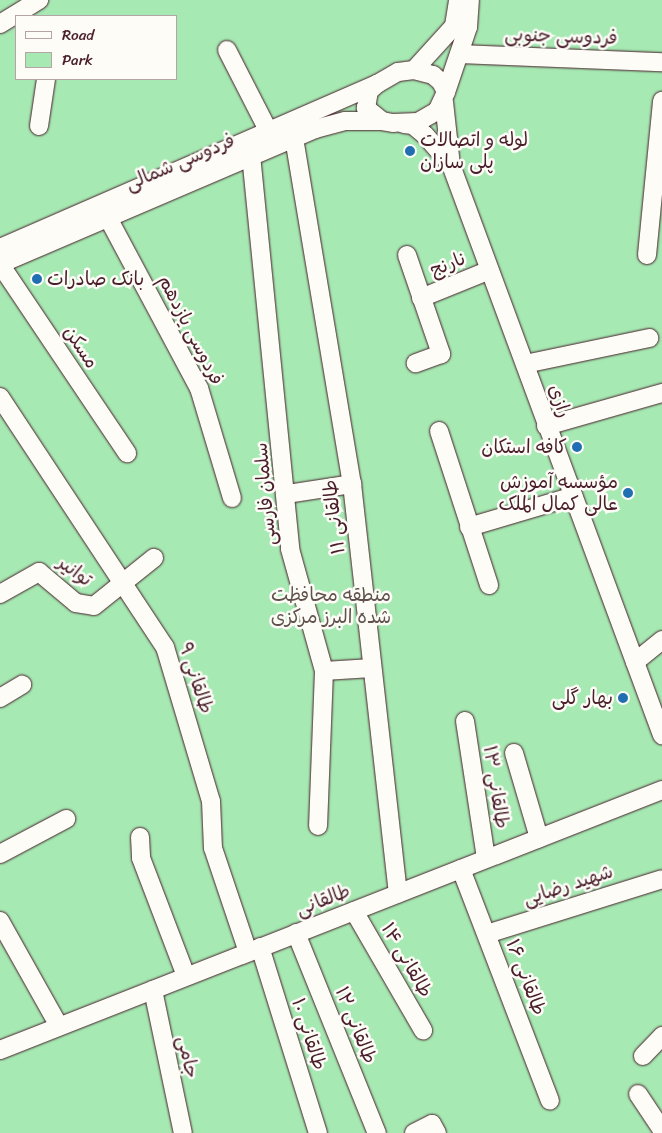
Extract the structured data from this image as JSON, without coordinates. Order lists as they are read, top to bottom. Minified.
{"streets":{"street":["فردوسی جنوبی","فردوسی شمالی","نارنج","فردوسی یازدهم","مسکن","رازی","سلمان فارسی","طالقانی ۱۱","توانیر","طالقانی ۹","طالقانی ۱۳","شهید رضایی","طالقانی","طالقانی ۱۴","طالقانی ۱۶","طالقانی ۱۲","طالقانی ۱۰","جامی"]},"crossings":[["فردوسی شمالی","فردوسی یازدهم"],["فردوسی شمالی","مسکن"],["فردوسی شمالی","سلمان فارسی"],["فردوسی شمالی","طالقانی ۱۱"],["نارنج","رازی"],["طالقانی ۱۱","طالقانی"],["توانیر","طالقانی ۹"],["طالقانی ۹","طالقانی"],["طالقانی ۹","طالقانی ۱۰"],["طالقانی ۱۳","طالقانی"],["شهید رضایی","طالقانی ۱۶"],["طالقانی","طالقانی ۱۴"],["طالقانی","طالقانی ۱۶"],["طالقانی","طالقانی ۱۲"],["طالقانی","طالقانی ۱۰"],["طالقانی","جامی"]],"parks":["منطقه محافظت شده البرز مرکزی"],"places":["لوله و اتصالات پلی سازان","بانک صادرات","کافه استکان","مؤسسه آموزش عالی کمال الملک","بهار گلی"],"legend":["Road","Park"]}
